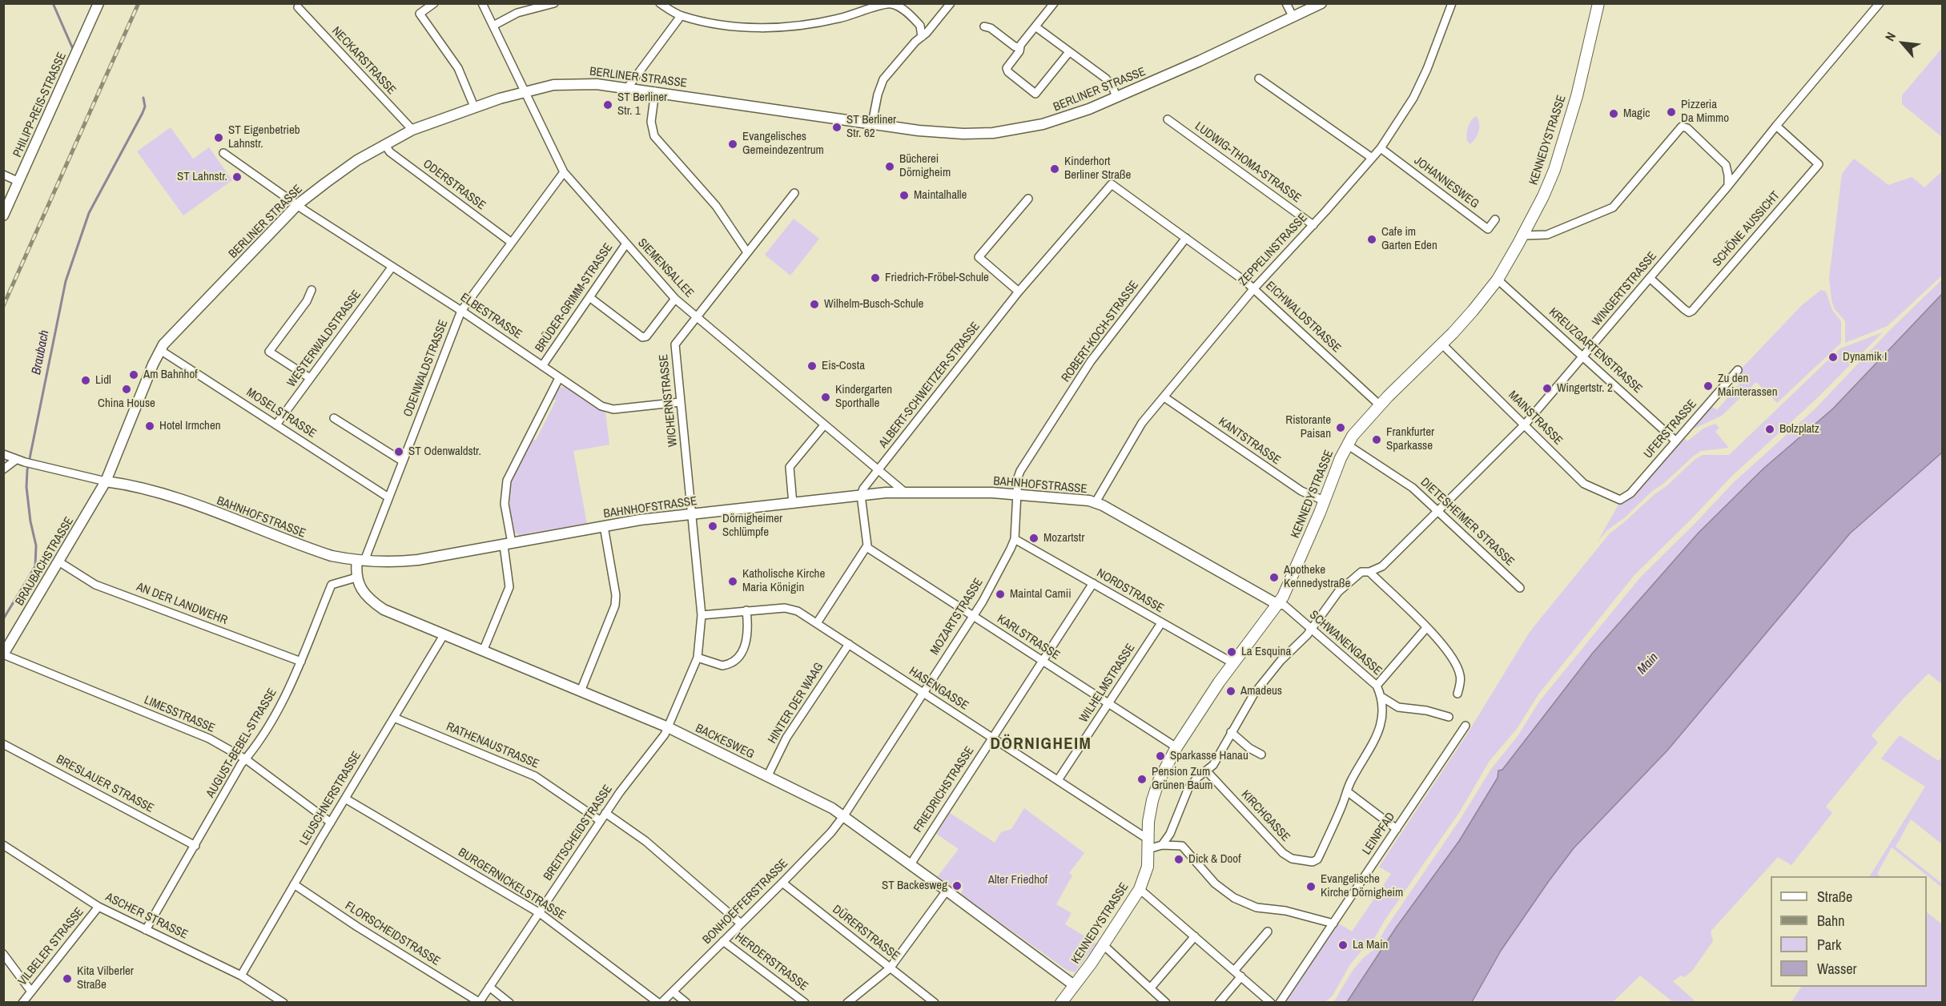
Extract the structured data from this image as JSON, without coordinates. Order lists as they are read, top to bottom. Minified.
{"streets":{"main road":["KENNEDYSTRASSE"],"street":["NECKARSTRASSE","BERLINER STRASSE","PHILIPP-REIS-STRASSE","LUDWIG-THOMA-STRASSE","JOHANNESWEG","ODERSTRASSE","SCHÖNE AUSSICHT","ZEPPELINSTRASSE","SIEMENSALLEE","WINGERTSTRASSE","BRÜDER-GRIMM-STRASSE","ELBESTRASSE","EICHWALDSTRASSE","ROBERT-KOCH-STRASSE","WESTERWALDSTRASSE","KREUZGARTENSTRASSE","ODENWALDSTRASSE","ALBERT-SCHWEITZER-STRASSE","WICHERNSTRASSE","MOSELSTRASSE","MAINSTRASSE","UFERSTRASSE","KANTSTRASSE","BAHNHOFSTRASSE","DIETESHEIMER STRASSE","BRAUBACHSTRASSE","NORDSTRASSE","AN DER LANDWEHR","MOZARTSTRASSE","KARLSTRASSE","SCHWANENGASSE","WILHELMSTRASSE","HASENGASSE","HINTER DER WAAG","LIMESSTRASSE","BACKESWEG","AUGUST-BEBEL-STRASSE","RATHENAUSTRASSE","BRESLAUER STRASSE","FRIEDRICHSTRASSE","LEUSCHNERSTRASSE","KIRCHGASSE","BREITSCHEIDSTRASSE","LEINPFAD","BURGERNICKELSTRASSE","BONHOEFFERSTRASSE","ASCHER STRASSE","DÜRERSTRASSE","FLORSCHEIDSTRASSE","VILBELER STRASSE","HERDERSTRASSE"]},"crossings":[["NECKARSTRASSE","BERLINER STRASSE"],["BERLINER STRASSE","ODERSTRASSE"],["BERLINER STRASSE","SIEMENSALLEE"],["BERLINER STRASSE","ELBESTRASSE"],["BERLINER STRASSE","MOSELSTRASSE"],["BERLINER STRASSE","BAHNHOFSTRASSE"],["BERLINER STRASSE","BRAUBACHSTRASSE"],["KENNEDYSTRASSE","EICHWALDSTRASSE"],["KENNEDYSTRASSE","KREUZGARTENSTRASSE"],["KENNEDYSTRASSE","MAINSTRASSE"],["KENNEDYSTRASSE","KANTSTRASSE"],["KENNEDYSTRASSE","BAHNHOFSTRASSE"],["KENNEDYSTRASSE","DIETESHEIMER STRASSE"],["KENNEDYSTRASSE","NORDSTRASSE"],["KENNEDYSTRASSE","KARLSTRASSE"],["KENNEDYSTRASSE","SCHWANENGASSE"],["KENNEDYSTRASSE","HASENGASSE"],["KENNEDYSTRASSE","BACKESWEG"],["LUDWIG-THOMA-STRASSE","ZEPPELINSTRASSE"],["JOHANNESWEG","ZEPPELINSTRASSE"],["ODERSTRASSE","ODENWALDSTRASSE"],["SCHÖNE AUSSICHT","WINGERTSTRASSE"],["ZEPPELINSTRASSE","EICHWALDSTRASSE"],["ZEPPELINSTRASSE","KANTSTRASSE"],["ZEPPELINSTRASSE","BAHNHOFSTRASSE"],["SIEMENSALLEE","BRÜDER-GRIMM-STRASSE"],["SIEMENSALLEE","ODENWALDSTRASSE"],["SIEMENSALLEE","ALBERT-SCHWEITZER-STRASSE"],["SIEMENSALLEE","WICHERNSTRASSE"],["SIEMENSALLEE","BAHNHOFSTRASSE"],["WINGERTSTRASSE","KREUZGARTENSTRASSE"],["WINGERTSTRASSE","MAINSTRASSE"],["WINGERTSTRASSE","DIETESHEIMER STRASSE"],["WINGERTSTRASSE","SCHWANENGASSE"],["WINGERTSTRASSE","KIRCHGASSE"],["BRÜDER-GRIMM-STRASSE","ELBESTRASSE"],["ELBESTRASSE","WESTERWALDSTRASSE"],["ELBESTRASSE","ODENWALDSTRASSE"],["ELBESTRASSE","WICHERNSTRASSE"],["EICHWALDSTRASSE","ROBERT-KOCH-STRASSE"],["EICHWALDSTRASSE","ALBERT-SCHWEITZER-STRASSE"],["ROBERT-KOCH-STRASSE","BAHNHOFSTRASSE"],["ROBERT-KOCH-STRASSE","MOZARTSTRASSE"],["WESTERWALDSTRASSE","MOSELSTRASSE"],["KREUZGARTENSTRASSE","UFERSTRASSE"],["ODENWALDSTRASSE","MOSELSTRASSE"],["ODENWALDSTRASSE","BAHNHOFSTRASSE"],["ALBERT-SCHWEITZER-STRASSE","BAHNHOFSTRASSE"],["WICHERNSTRASSE","BAHNHOFSTRASSE"],["WICHERNSTRASSE","HASENGASSE"],["WICHERNSTRASSE","BREITSCHEIDSTRASSE"],["MAINSTRASSE","UFERSTRASSE"],["BAHNHOFSTRASSE","BRAUBACHSTRASSE"],["BAHNHOFSTRASSE","MOZARTSTRASSE"],["BAHNHOFSTRASSE","SCHWANENGASSE"],["BRAUBACHSTRASSE","AN DER LANDWEHR"],["BRAUBACHSTRASSE","LIMESSTRASSE"],["NORDSTRASSE","MOZARTSTRASSE"],["NORDSTRASSE","WILHELMSTRASSE"],["NORDSTRASSE","FRIEDRICHSTRASSE"],["AN DER LANDWEHR","AUGUST-BEBEL-STRASSE"],["MOZARTSTRASSE","KARLSTRASSE"],["MOZARTSTRASSE","HASENGASSE"],["MOZARTSTRASSE","BACKESWEG"],["MOZARTSTRASSE","BONHOEFFERSTRASSE"],["KARLSTRASSE","WILHELMSTRASSE"],["KARLSTRASSE","FRIEDRICHSTRASSE"],["WILHELMSTRASSE","HASENGASSE"],["HASENGASSE","HINTER DER WAAG"],["HASENGASSE","FRIEDRICHSTRASSE"],["HASENGASSE","BREITSCHEIDSTRASSE"],["HINTER DER WAAG","BACKESWEG"],["LIMESSTRASSE","AUGUST-BEBEL-STRASSE"],["LIMESSTRASSE","LEUSCHNERSTRASSE"],["BACKESWEG","AUGUST-BEBEL-STRASSE"],["BACKESWEG","FRIEDRICHSTRASSE"],["BACKESWEG","LEUSCHNERSTRASSE"],["BACKESWEG","BREITSCHEIDSTRASSE"],["BACKESWEG","BONHOEFFERSTRASSE"],["AUGUST-BEBEL-STRASSE","BRESLAUER STRASSE"],["AUGUST-BEBEL-STRASSE","ASCHER STRASSE"],["RATHENAUSTRASSE","LEUSCHNERSTRASSE"],["RATHENAUSTRASSE","BREITSCHEIDSTRASSE"],["LEUSCHNERSTRASSE","BURGERNICKELSTRASSE"],["LEUSCHNERSTRASSE","ASCHER STRASSE"],["LEUSCHNERSTRASSE","FLORSCHEIDSTRASSE"],["BREITSCHEIDSTRASSE","BURGERNICKELSTRASSE"],["BREITSCHEIDSTRASSE","FLORSCHEIDSTRASSE"],["BURGERNICKELSTRASSE","BONHOEFFERSTRASSE"],["BONHOEFFERSTRASSE","DÜRERSTRASSE"],["BONHOEFFERSTRASSE","HERDERSTRASSE"],["ASCHER STRASSE","VILBELER STRASSE"]],"districts":["DÖRNIGHEIM"],"water":["Braubach","Main"],"parks":["Alter Friedhof"],"places":["ST Berliner Str. 1","Pizzeria Da Mimmo","Magic","ST Berliner Str. 62","ST Eigenbetrieb Lahnstr.","Evangelisches Gemeindezentrum","Bücherei Dörnigheim","Kinderhort Berliner Straße","ST Lahnstr.","Maintalhalle","Cafe im Garten Eden","Friedrich-Fröbel-Schule","Wilhelm-Busch-Schule","Dynamik I","Eis-Costa","Am Bahnhof","Lidl","Zu den Mainterassen","Wingertstr. 2","China House","Kindergarten Sporthalle","Hotel Irmchen","Ristorante Paisan","Bolzplatz","Frankfurter Sparkasse","ST Odenwaldstr.","Dörnigheimer Schlümpfe","Mozartstr","Apotheke Kennedystraße","Katholische Kirche Maria Königin","Maintal Camii","La Esquina","Amadeus","Sparkasse Hanau","Pension Zum Grünen Baum","Dick & Doof","ST Backesweg","Evangelische Kirche Dörnigheim","La Main","Kita Vilberler Straße"],"legend":["Straße","Bahn","Park","Wasser"],"north":"top left"}
